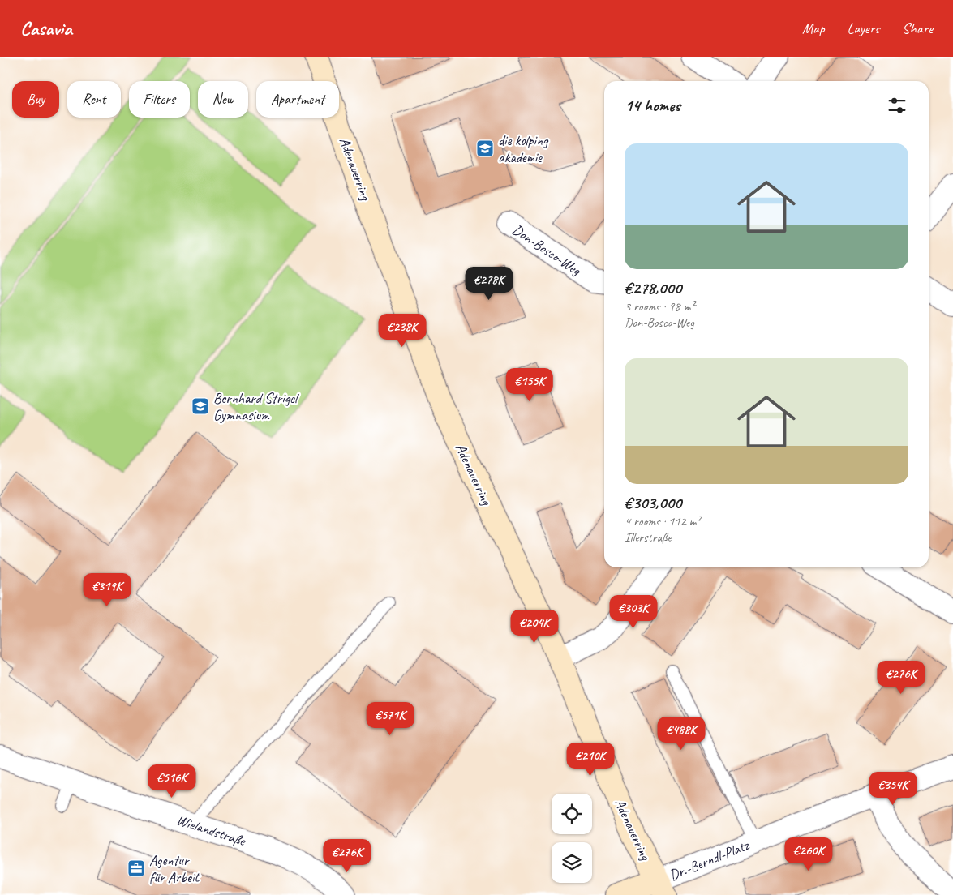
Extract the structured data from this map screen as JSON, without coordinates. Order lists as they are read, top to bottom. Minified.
{"streets":{"main road":["Adenauerring","Dr.-Berndl-Platz"],"street":["Don-Bosco-Weg","Wielandstraße"]},"crossings":[["Adenauerring","Dr.-Berndl-Platz"]],"places":{"school or university":["die kolping akademie","Bernhard Strigel Gymnasium"],"office":["Agentur für Arbeit"]},"page":{"header":"Casavia","nav":["Map","Layers","Share"],"chip":["Buy","Rent","Filters","New","Apartment"],"heading":"14 homes","list":[{"name":"€278,000","note":"3 rooms · 98 m² · Don-Bosco-Weg"},{"name":"€303,000","note":"4 rooms · 112 m² · Illerstraße"}],"price":["€278K","€238K","€155K","€319K","€303K","€204K","€276K","€571K","€488K","€210K","€516K","€354K","€260K","€276K"]}}
